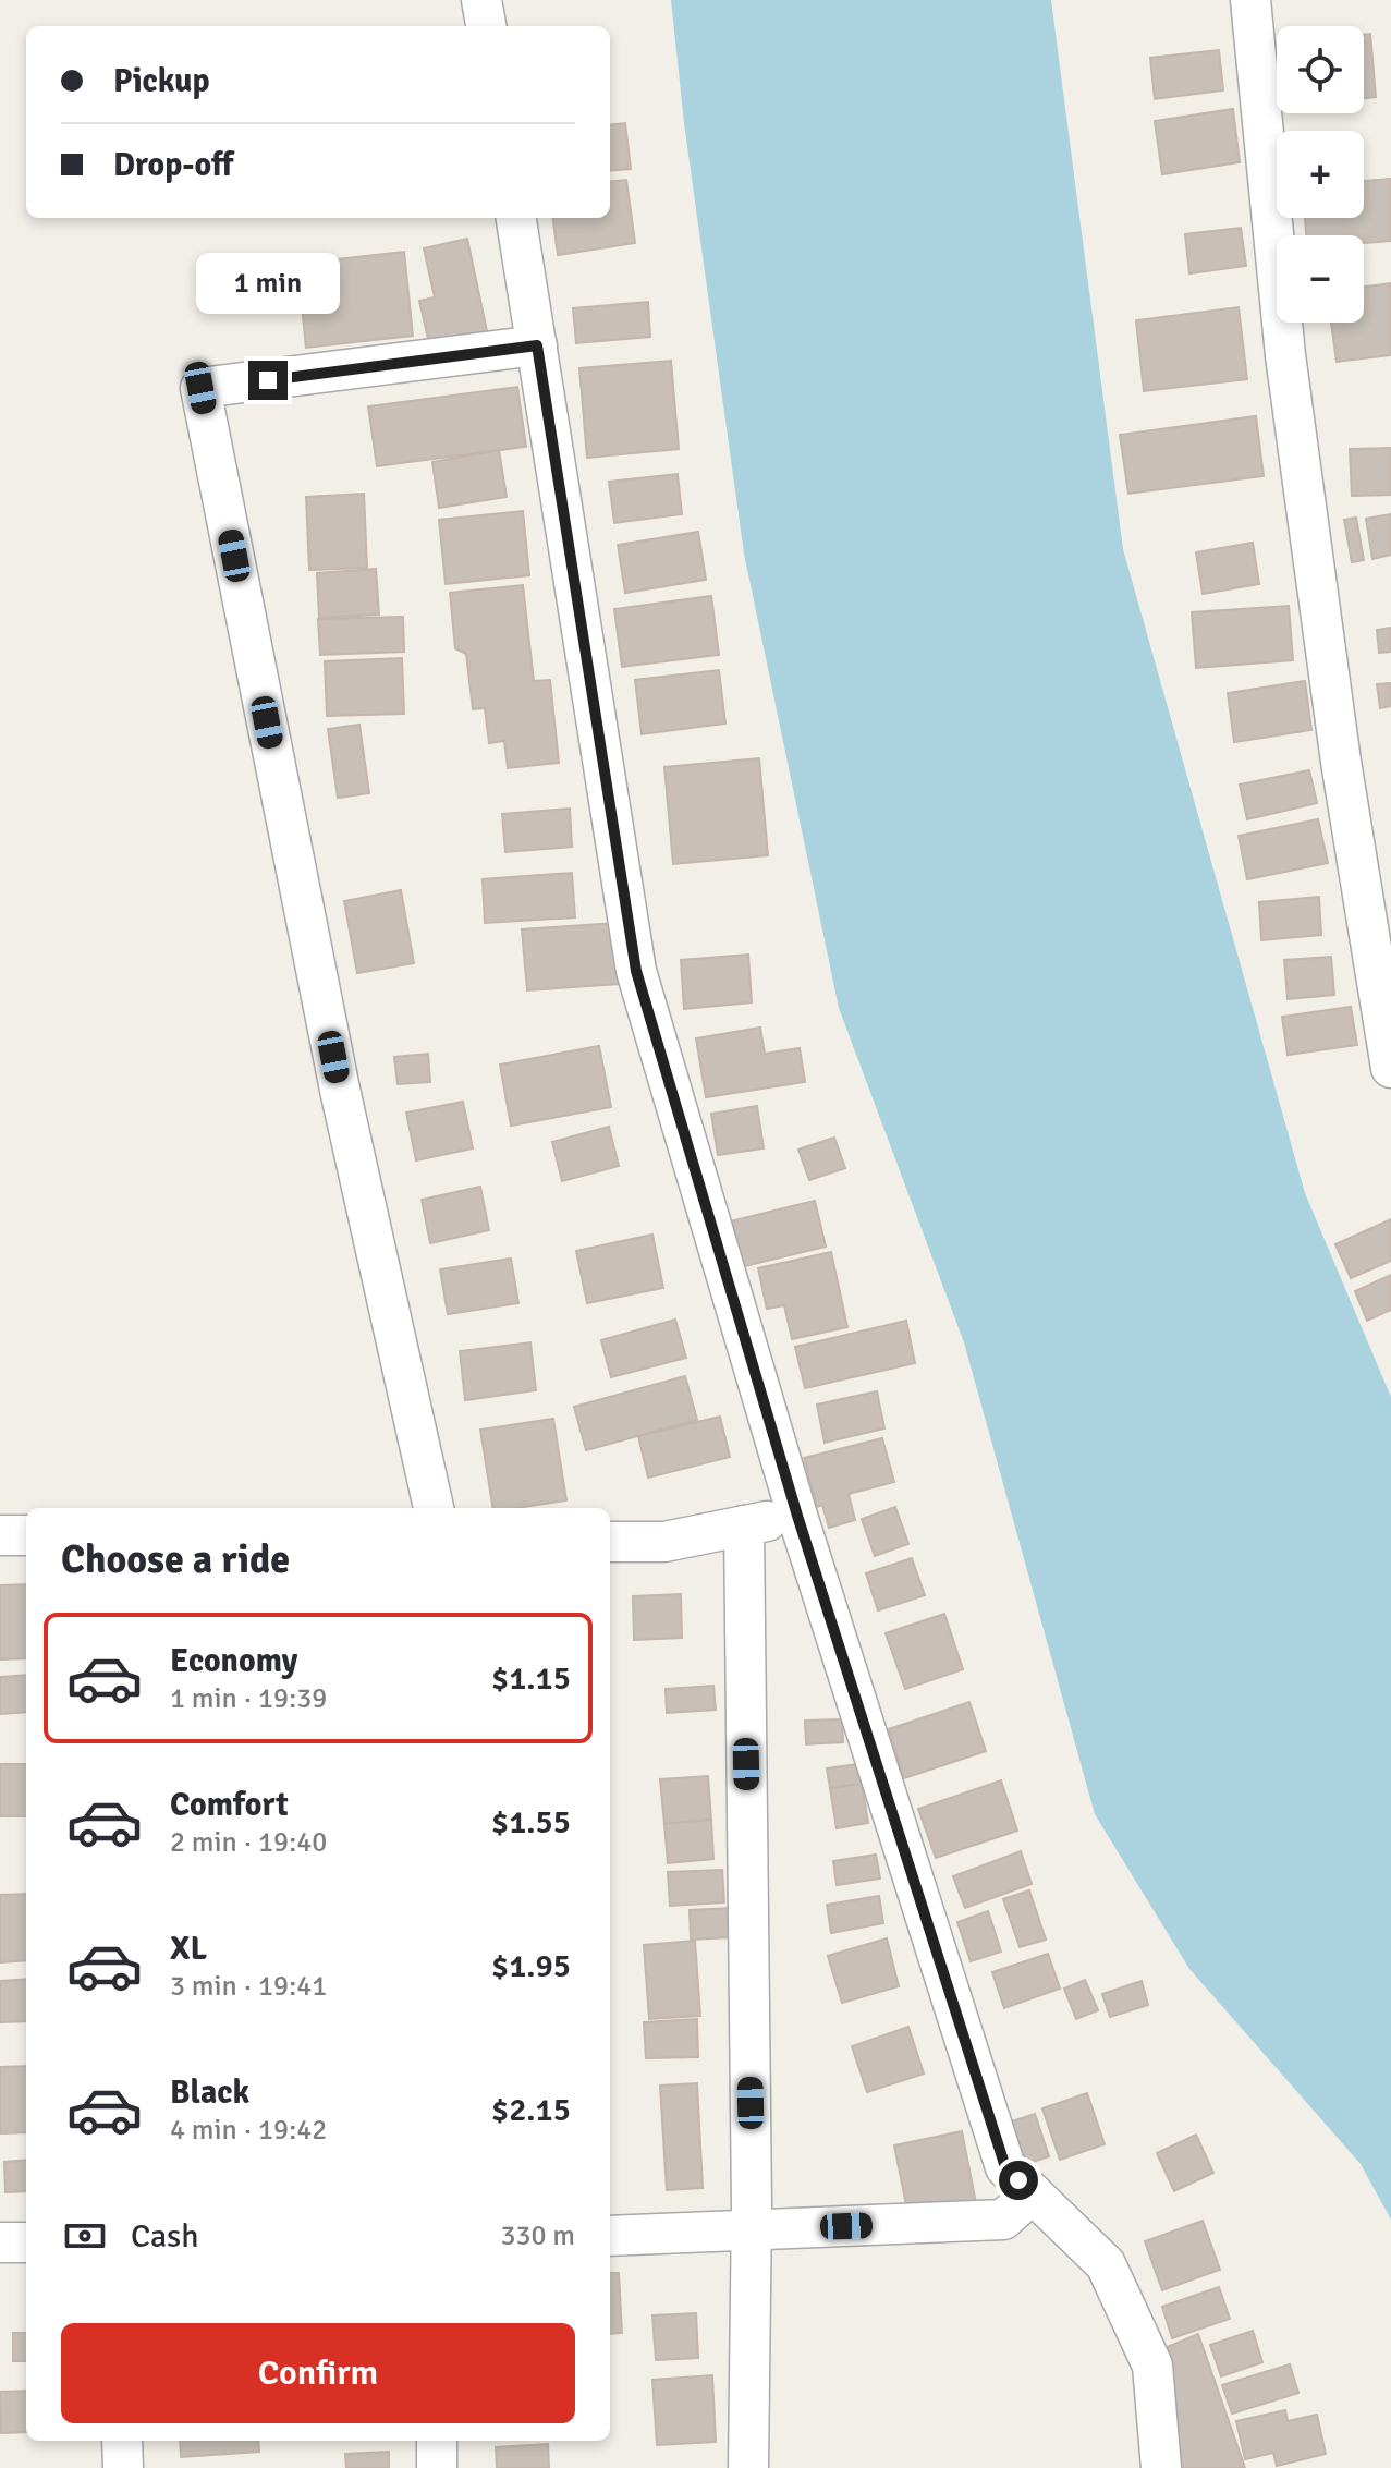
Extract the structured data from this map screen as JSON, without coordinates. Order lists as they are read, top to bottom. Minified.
{"page":{"map_buttons":["+","−"],"banner":["Pickup","Drop-off"],"bubble":"1 min","heading":"Choose a ride","list":[{"name":"Economy","note":"1 min · 19:39","value":"$1.15"},{"name":"Comfort","note":"2 min · 19:40","value":"$1.55"},{"name":"XL","note":"3 min · 19:41","value":"$1.95"},{"name":"Black","note":"4 min · 19:42","value":"$2.15"}],"pay":["Cash","330 m"],"buttons":"Confirm"}}
